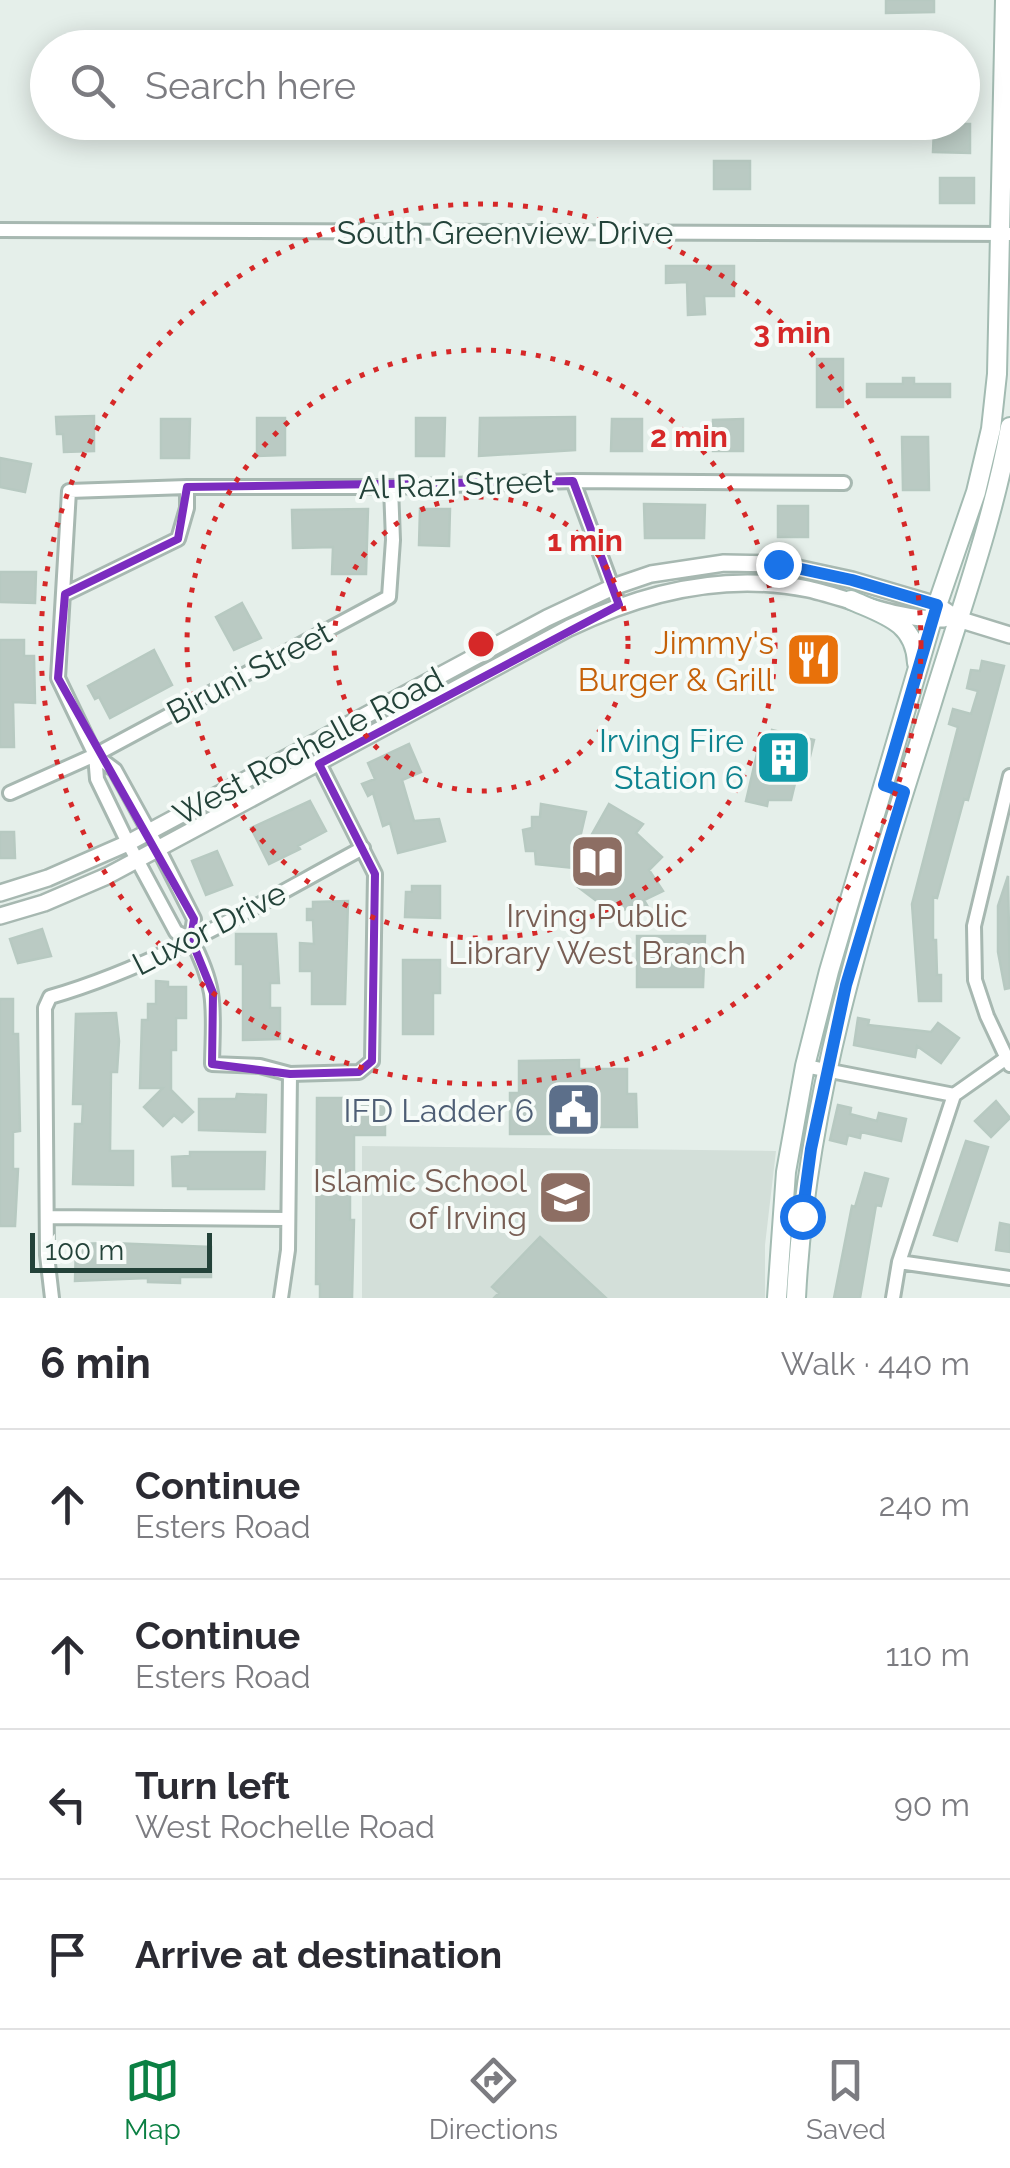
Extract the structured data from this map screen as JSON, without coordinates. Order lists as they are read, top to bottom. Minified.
{"streets":{"street":["South Greenview Drive","Al Razi Street","Biruni Street","West Rochelle Road","Luxor Drive"]},"crossings":[["Al Razi Street","Biruni Street"]],"places":{"restaurant":["Jimmy's Burger & Grill"],"building":["Irving Fire Station 6"],"library":["Irving Public Library West Branch"],"public building":["IFD Ladder 6"],"school or university":["Islamic School of Irving"]},"scale_bar":"100 m","page":{"search":"Search here","scale":"100 m","heading":["6 min","Walk · 440 m"],"list":[["Continue","Esters Road","240 m"],["Continue","Esters Road","110 m"],["Turn left","West Rochelle Road","90 m"],"Arrive at destination"],"nav":["Map","Directions","Saved"]},"rings":["3 min","2 min","1 min"]}
